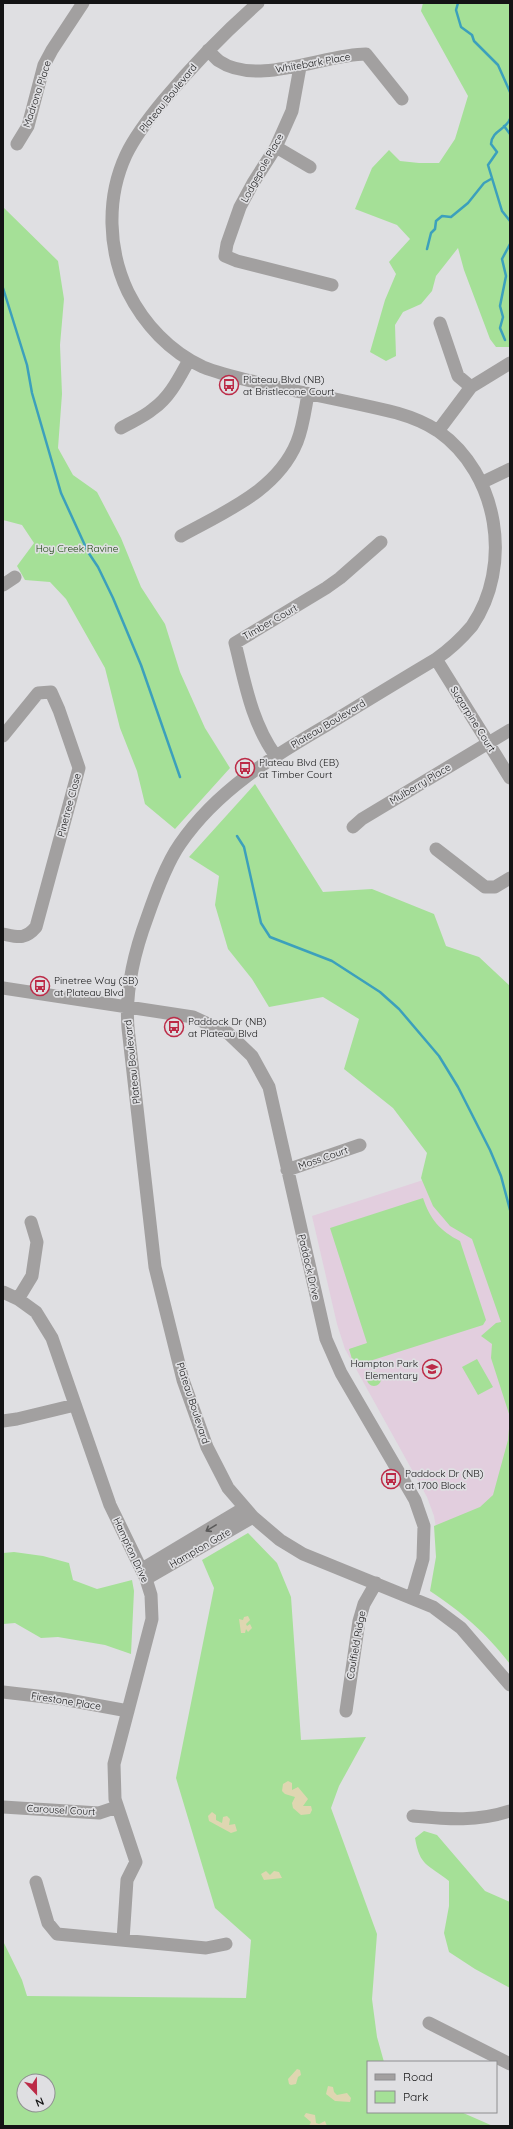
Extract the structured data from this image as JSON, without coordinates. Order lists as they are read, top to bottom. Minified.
{"streets":{"street":["Whitebark Place","Madrona Place","Plateau Boulevard","Lodgepole Place","Timber Court","Sugarpine Court","Mulberry Place","Pinetree Close","Moss Court","Paddock Drive","Hampton Gate","Hampton Drive","Caulfield Ridge","Firestone Place","Carousel Court"]},"crossings":[["Whitebark Place","Plateau Boulevard"],["Whitebark Place","Lodgepole Place"],["Plateau Boulevard","Timber Court"],["Plateau Boulevard","Sugarpine Court"],["Plateau Boulevard","Paddock Drive"],["Plateau Boulevard","Hampton Gate"],["Plateau Boulevard","Caulfield Ridge"],["Sugarpine Court","Mulberry Place"],["Moss Court","Paddock Drive"],["Hampton Gate","Hampton Drive"],["Hampton Drive","Firestone Place"],["Hampton Drive","Carousel Court"]],"parks":["Hoy Creek Ravine"],"places":{"bus stop":["Plateau Blvd (NB) at Bristlecone Court","Plateau Blvd (EB) at Timber Court","Pinetree Way (SB) at Plateau Blvd","Paddock Dr (NB) at Plateau Blvd","Paddock Dr (NB) at 1700 Block"],"school or university":["Hampton Park Elementary"]},"legend":["Road","Park"],"north":"bottom"}
